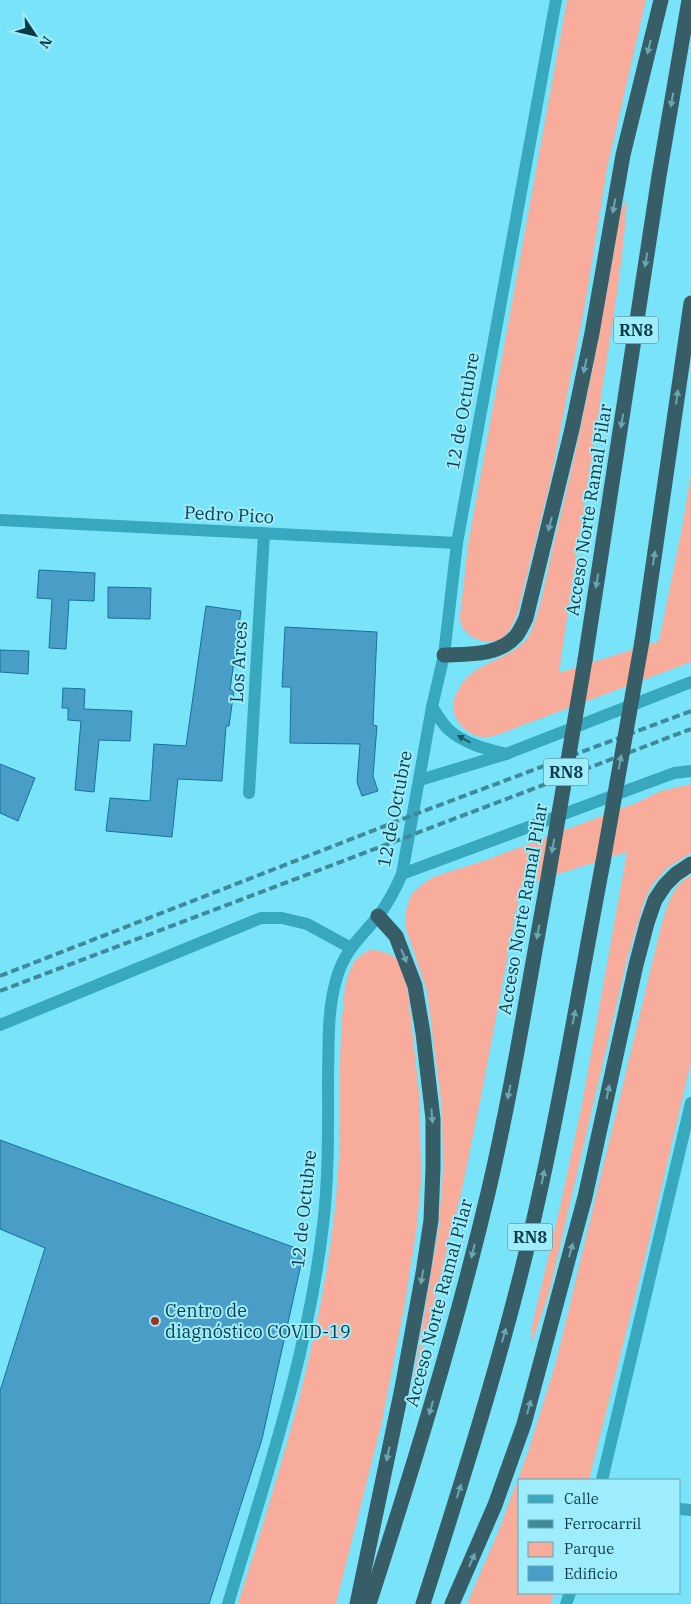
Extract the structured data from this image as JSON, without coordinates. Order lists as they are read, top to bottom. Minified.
{"streets":{"highway":["RN8","Acceso Norte Ramal Pilar"],"street":["12 de Octubre","Pedro Pico","Los Arces"]},"crossings":[["12 de Octubre","Pedro Pico"],["Pedro Pico","Los Arces"]],"places":["Centro de diagnóstico COVID-19"],"legend":["Calle","Ferrocarril","Parque","Edificio"],"north":"bottom right"}
